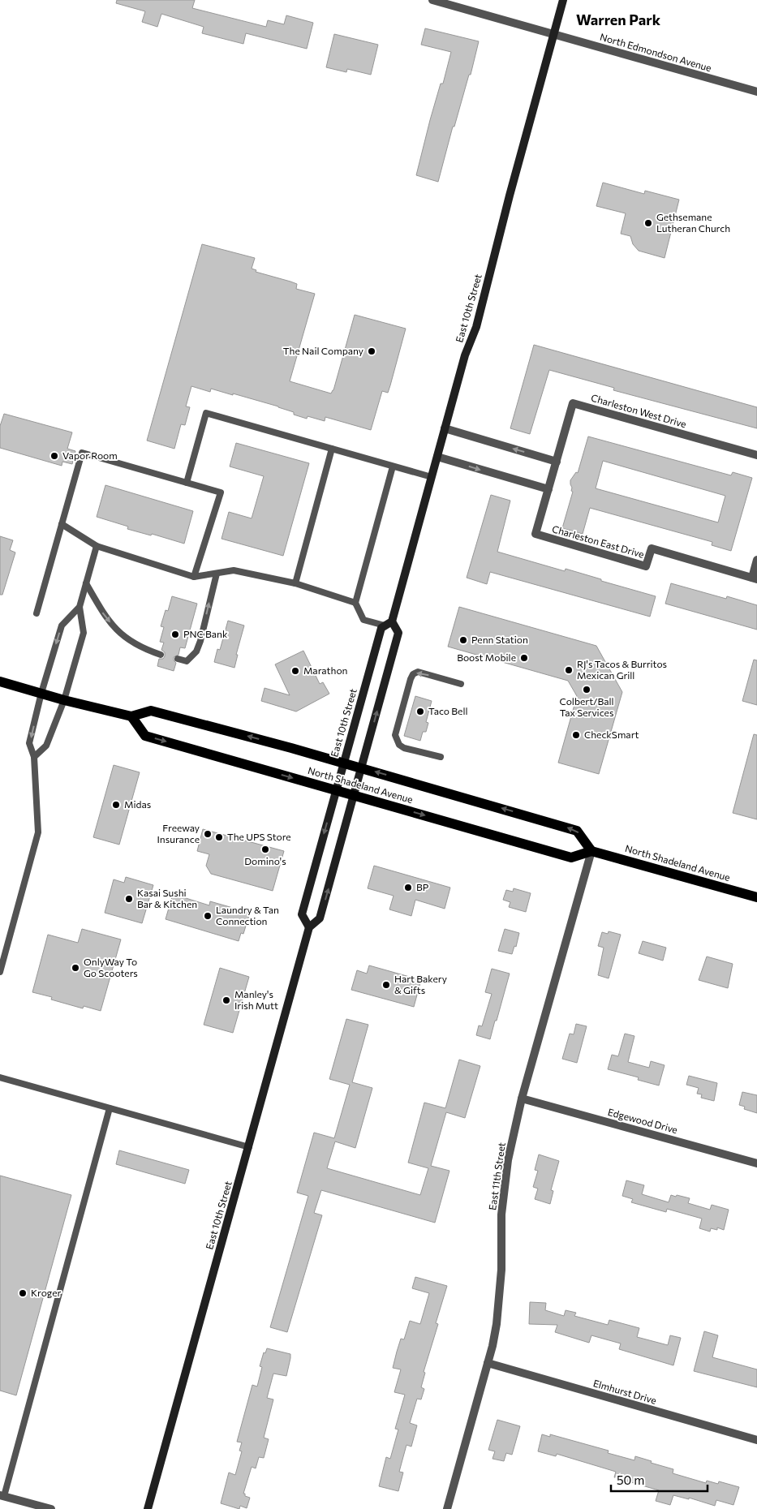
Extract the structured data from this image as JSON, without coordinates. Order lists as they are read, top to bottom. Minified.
{"streets":{"main road":["East 10th Street","North Shadeland Avenue"],"street":["North Edmondson Avenue","Charleston West Drive","Charleston East Drive","Edgewood Drive","East 11th Street","Elmhurst Drive"]},"crossings":[["North Edmondson Avenue","East 10th Street"],["East 10th Street","North Shadeland Avenue"],["Charleston West Drive","Charleston East Drive"],["North Shadeland Avenue","East 11th Street"],["Edgewood Drive","East 11th Street"],["East 11th Street","Elmhurst Drive"]],"districts":["Warren Park"],"places":["Gethsemane Lutheran Church","The Nail Company","Vapor Room","PNC Bank","Penn Station","Boost Mobile","RJ's Tacos & Burritos Mexican Grill","Marathon","Colbert/Ball Tax Services","Taco Bell","CheckSmart","Midas","Freeway Insurance","The UPS Store","Domino's","BP","Kasai Sushi Bar & Kitchen","Laundry & Tan Connection","OnlyWay To Go Scooters","Hart Bakery & Gifts","Manley's Irish Mutt","Kroger"],"scale_bar":"50 m"}
